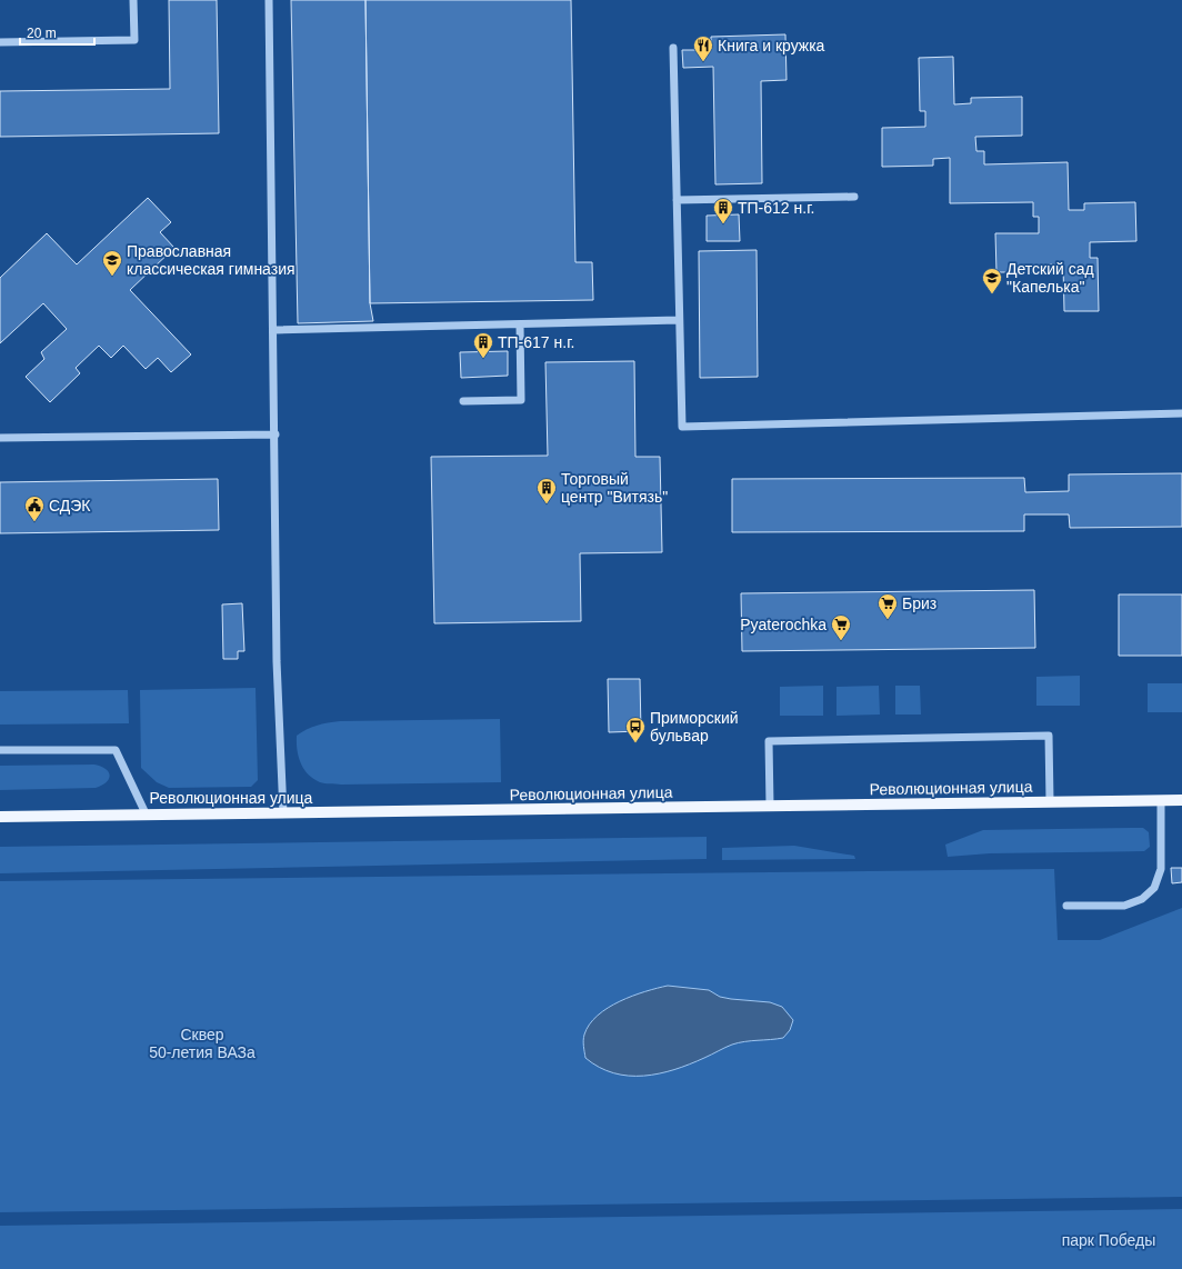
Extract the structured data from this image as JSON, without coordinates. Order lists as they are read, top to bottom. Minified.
{"streets":{"main road":["Революционная улица"]},"parks":["Сквер 50-летия ВАЗа","парк Победы"],"places":{"restaurant":["Книга и кружка"],"building":["ТП-612 н.г.","ТП-617 н.г.","Торговый центр \"Витязь\""],"school or university":["Православная классическая гимназия","Детский сад \"Капелька\""],"public building":["СДЭК"],"supermarket":["Бриз","Pyaterochka"],"bus stop":["Приморский бульвар"]},"scale_bar":"20 m"}
